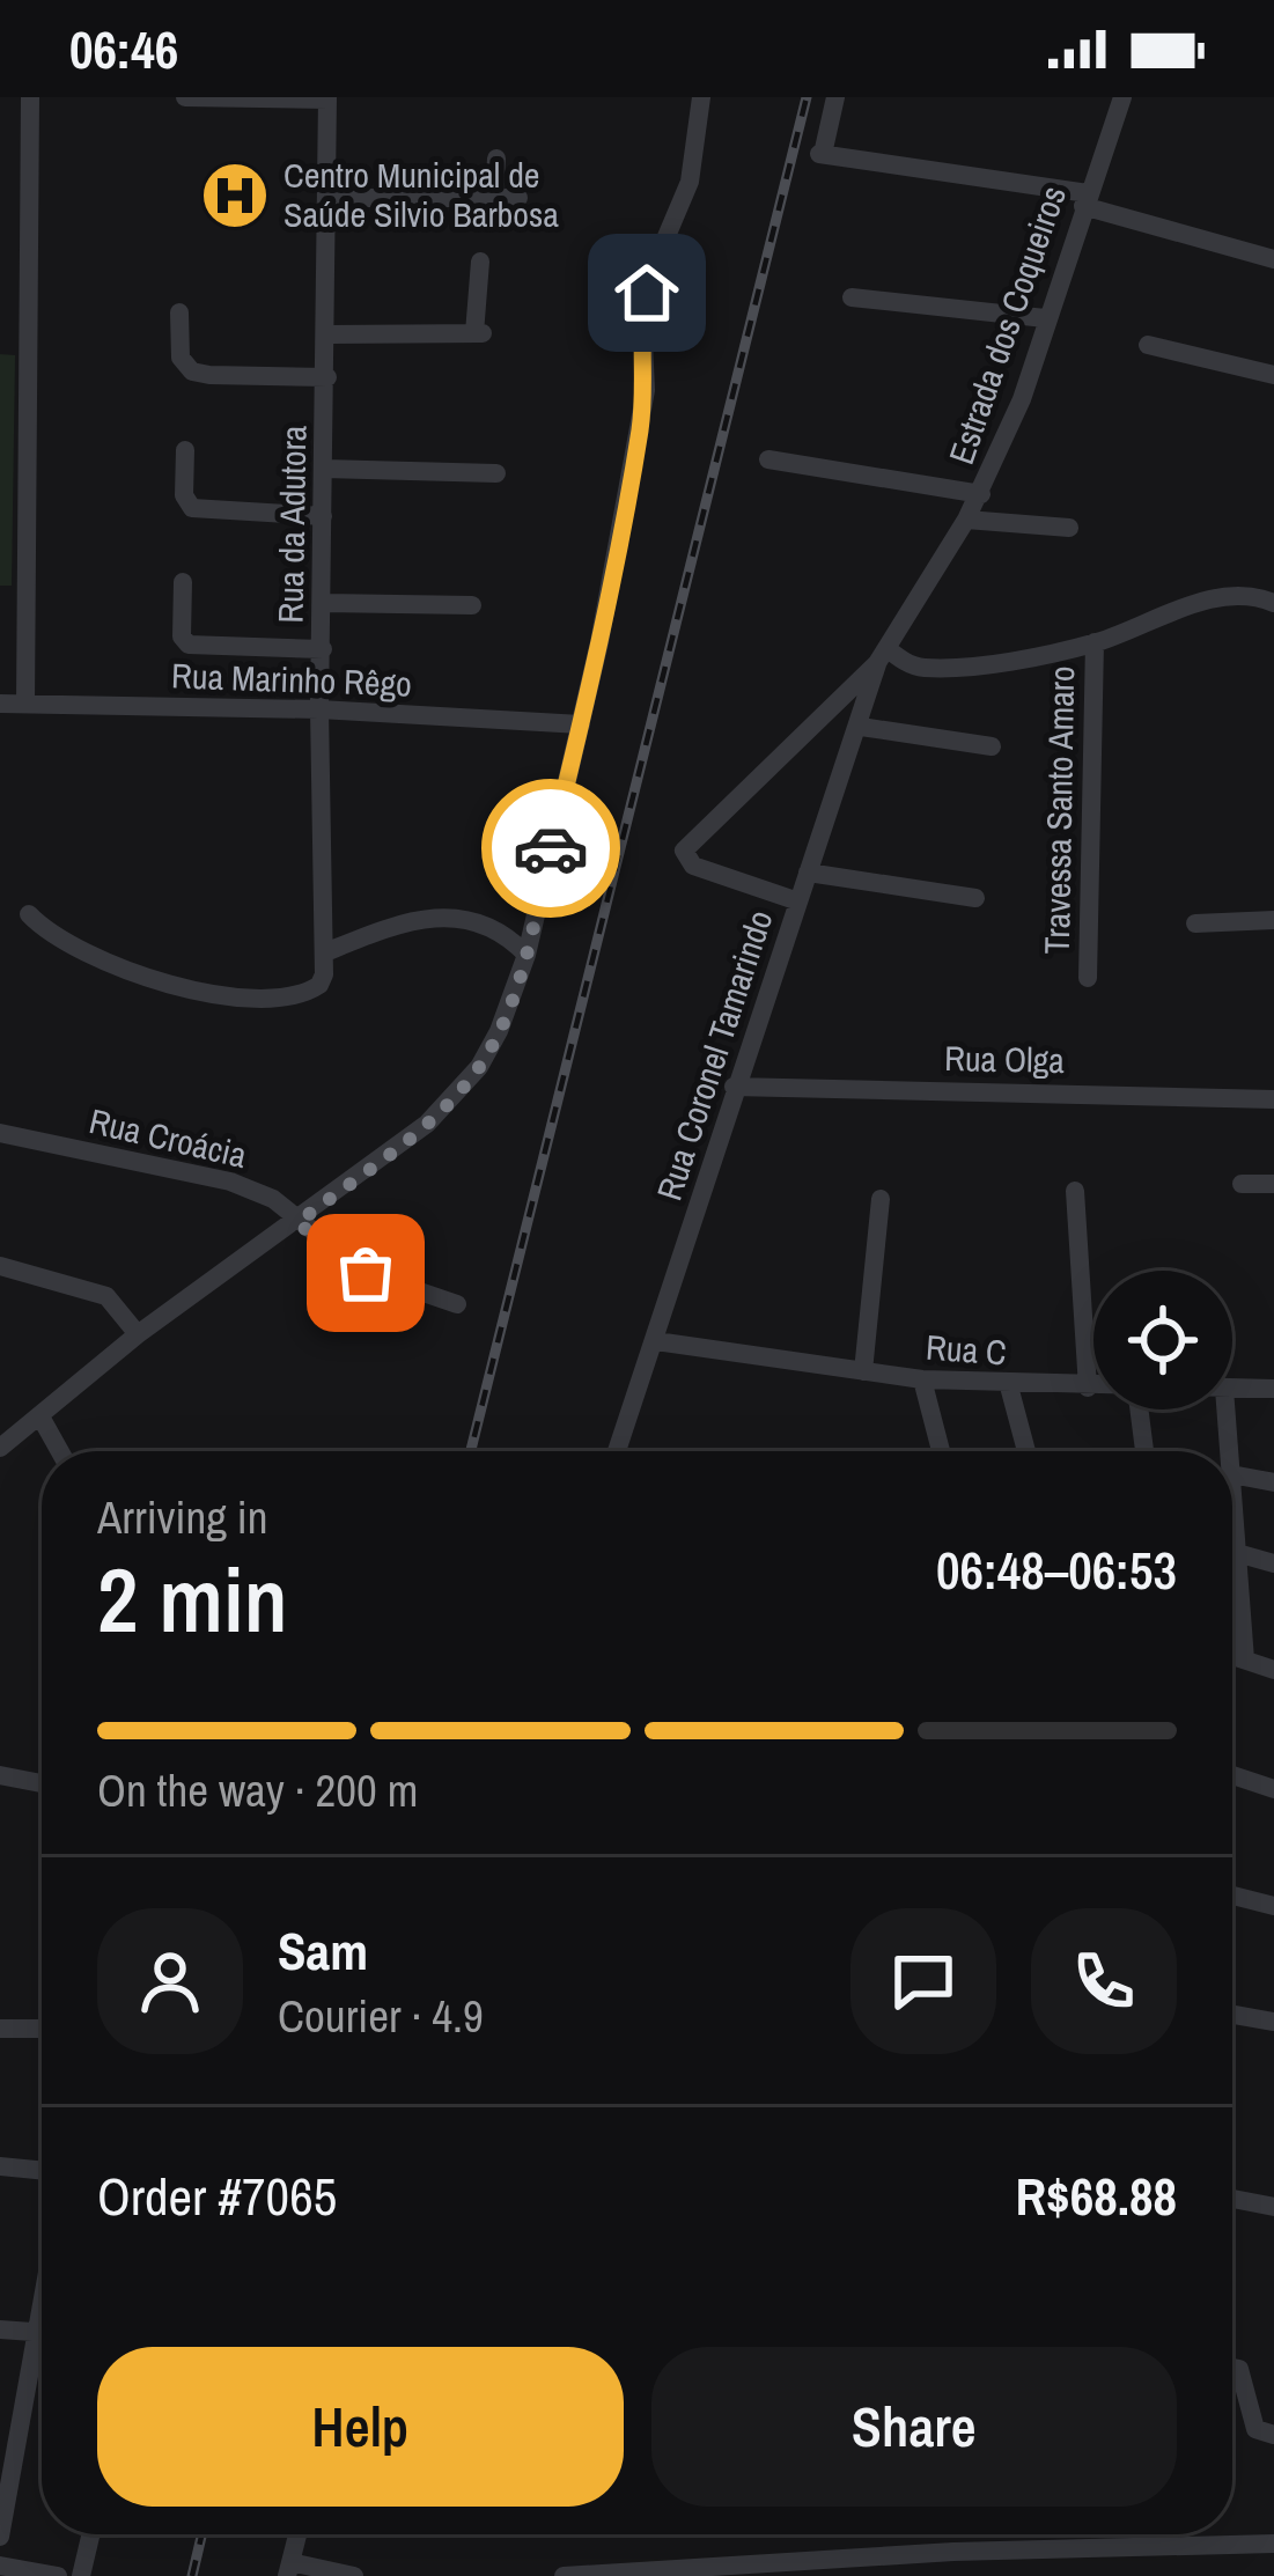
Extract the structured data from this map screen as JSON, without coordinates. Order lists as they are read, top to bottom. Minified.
{"streets":{"street":["Estrada dos Coqueiros","Rua da Adutora","Rua Marinho Rêgo","Travessa Santo Amaro","Rua Coronel Tamarindo","Rua Olga","Rua Croácia","Rua C"]},"crossings":[["Estrada dos Coqueiros","Rua Coronel Tamarindo"],["Rua da Adutora","Rua Marinho Rêgo"],["Rua Coronel Tamarindo","Rua Olga"],["Rua Coronel Tamarindo","Rua C"]],"places":{"hospital":["Centro Municipal de Saúde Silvio Barbosa"]},"page":{"status":"06:46","heading":["2 min","Arriving in","06:48–06:53"],"panel":["Sam","Courier · 4.9","Order #7065","R$68.88"],"bar":"On the way · 200 m","buttons":["Help","Share"]}}
